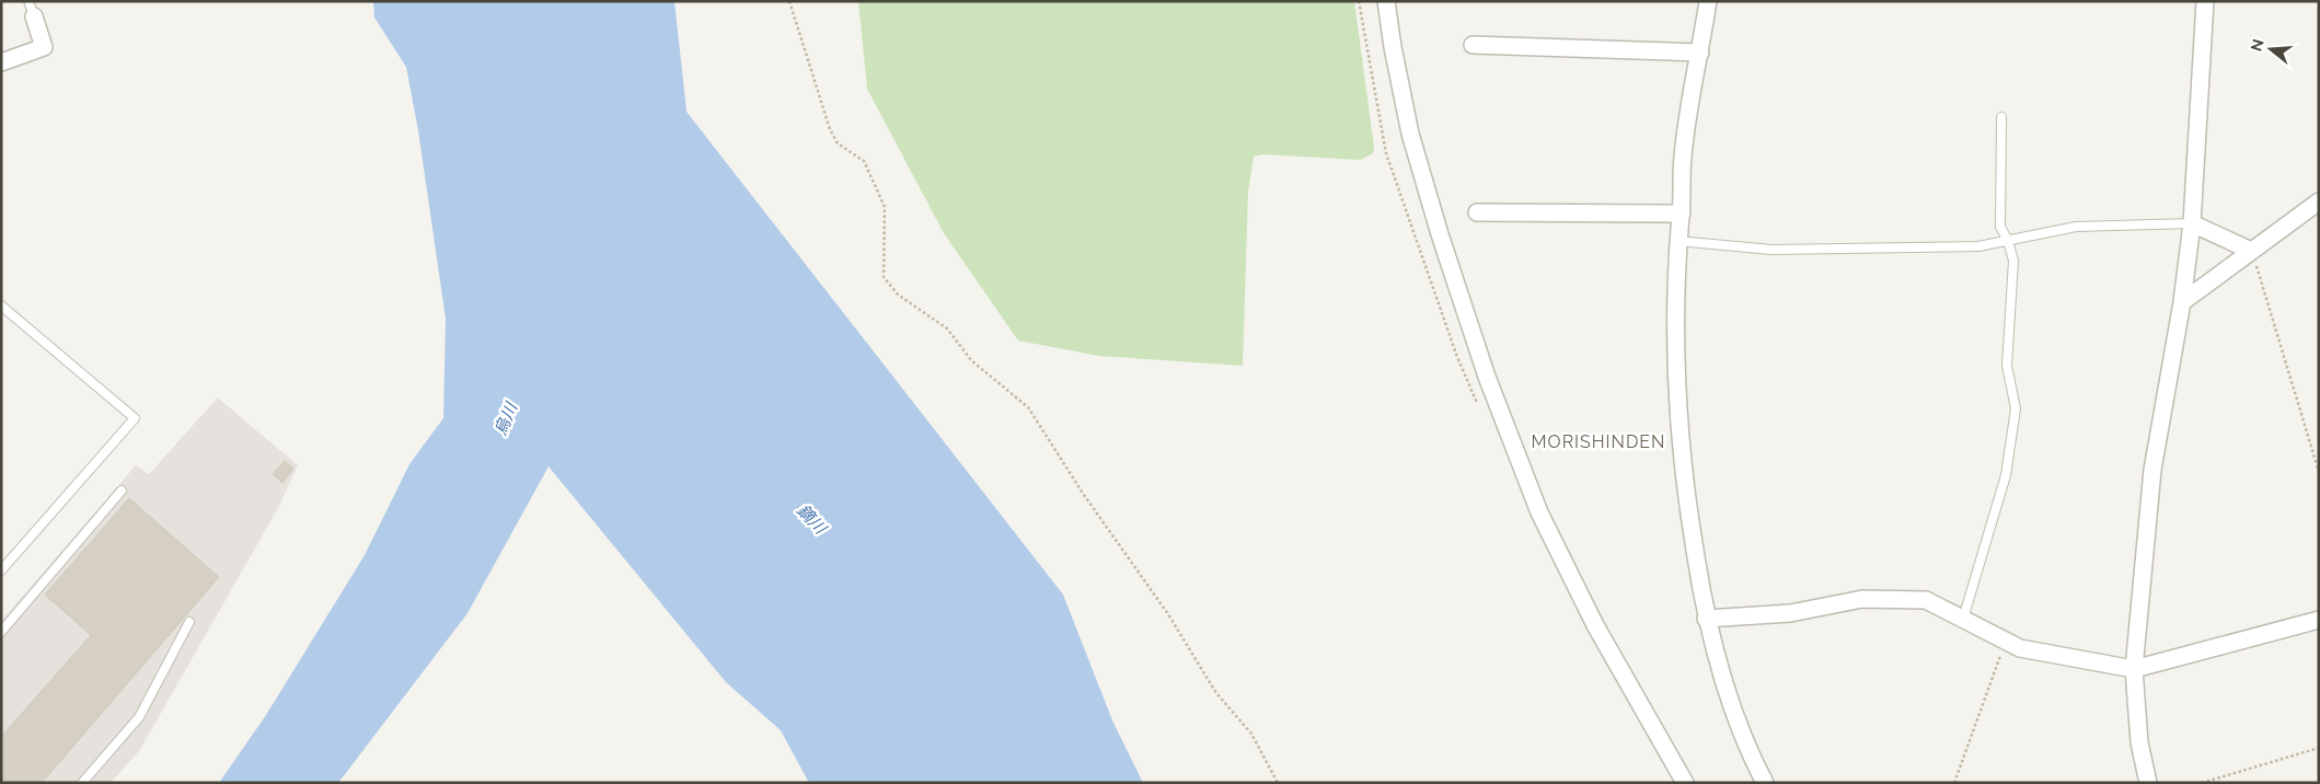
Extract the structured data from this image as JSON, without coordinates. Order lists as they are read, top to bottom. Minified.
{"districts":["MORISHINDEN"],"water":["烏川","鏑川"],"north":"left"}
